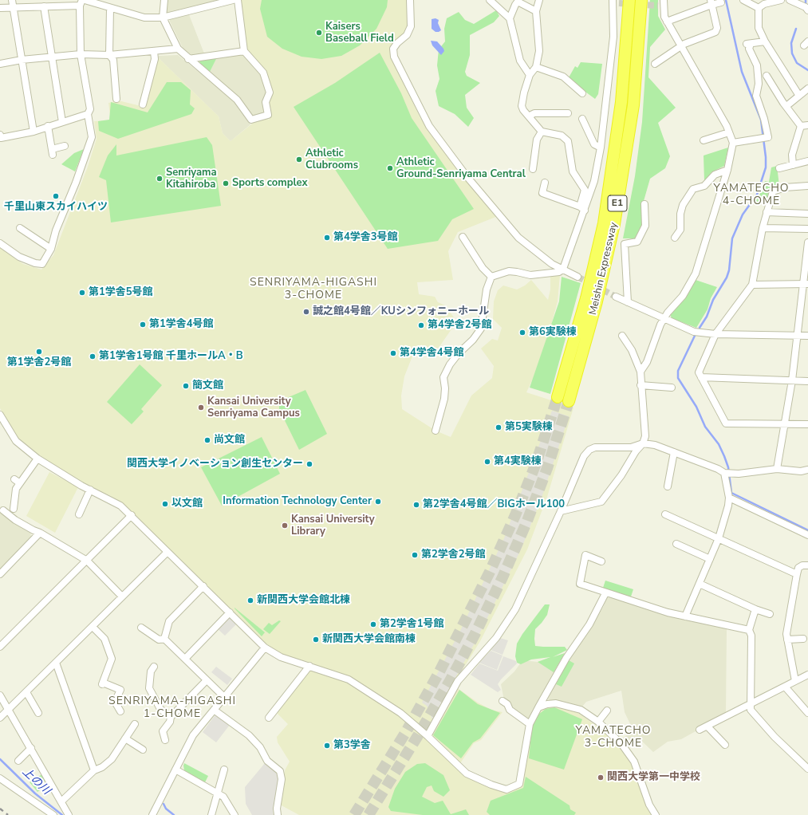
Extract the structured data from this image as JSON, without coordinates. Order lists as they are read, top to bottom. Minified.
{"streets":{"highway":["E1","Meishin Expressway"]},"districts":["YAMATECHO 4-CHOME","SENRIYAMA-HIGASHI 3-CHOME","SENRIYAMA-HIGASHI 1-CHOME","YAMATECHO 3-CHOME"],"water":["上の川"],"places":["Kaisers Baseball Field","Athletic Clubrooms","Athletic Ground-Senriyama Central","Senriyama Kitahiroba","Sports complex","千里山東スカイハイツ","第4学舎3号館","第1学舎5号館","誠之館4号館／KUシンフォニーホール","第1学舎4号館","第4学舎2号館","第6実験棟","第1学舎2号館","第4学舎4号館","第1学舎1号館 千里ホールA・B","簡文館","Kansai University Senriyama Campus","第5実験棟","尚文館","第4実験棟","関西大学イノベーション創生センター","Information Technology Center","以文館","第2学舎4号館／BIGホール100","Kansai University Library","第2学舎2号館","新関西大学会館北棟","第2学舎1号館","新関西大学会館南棟","第3学舎","関西大学第一中学校"]}
